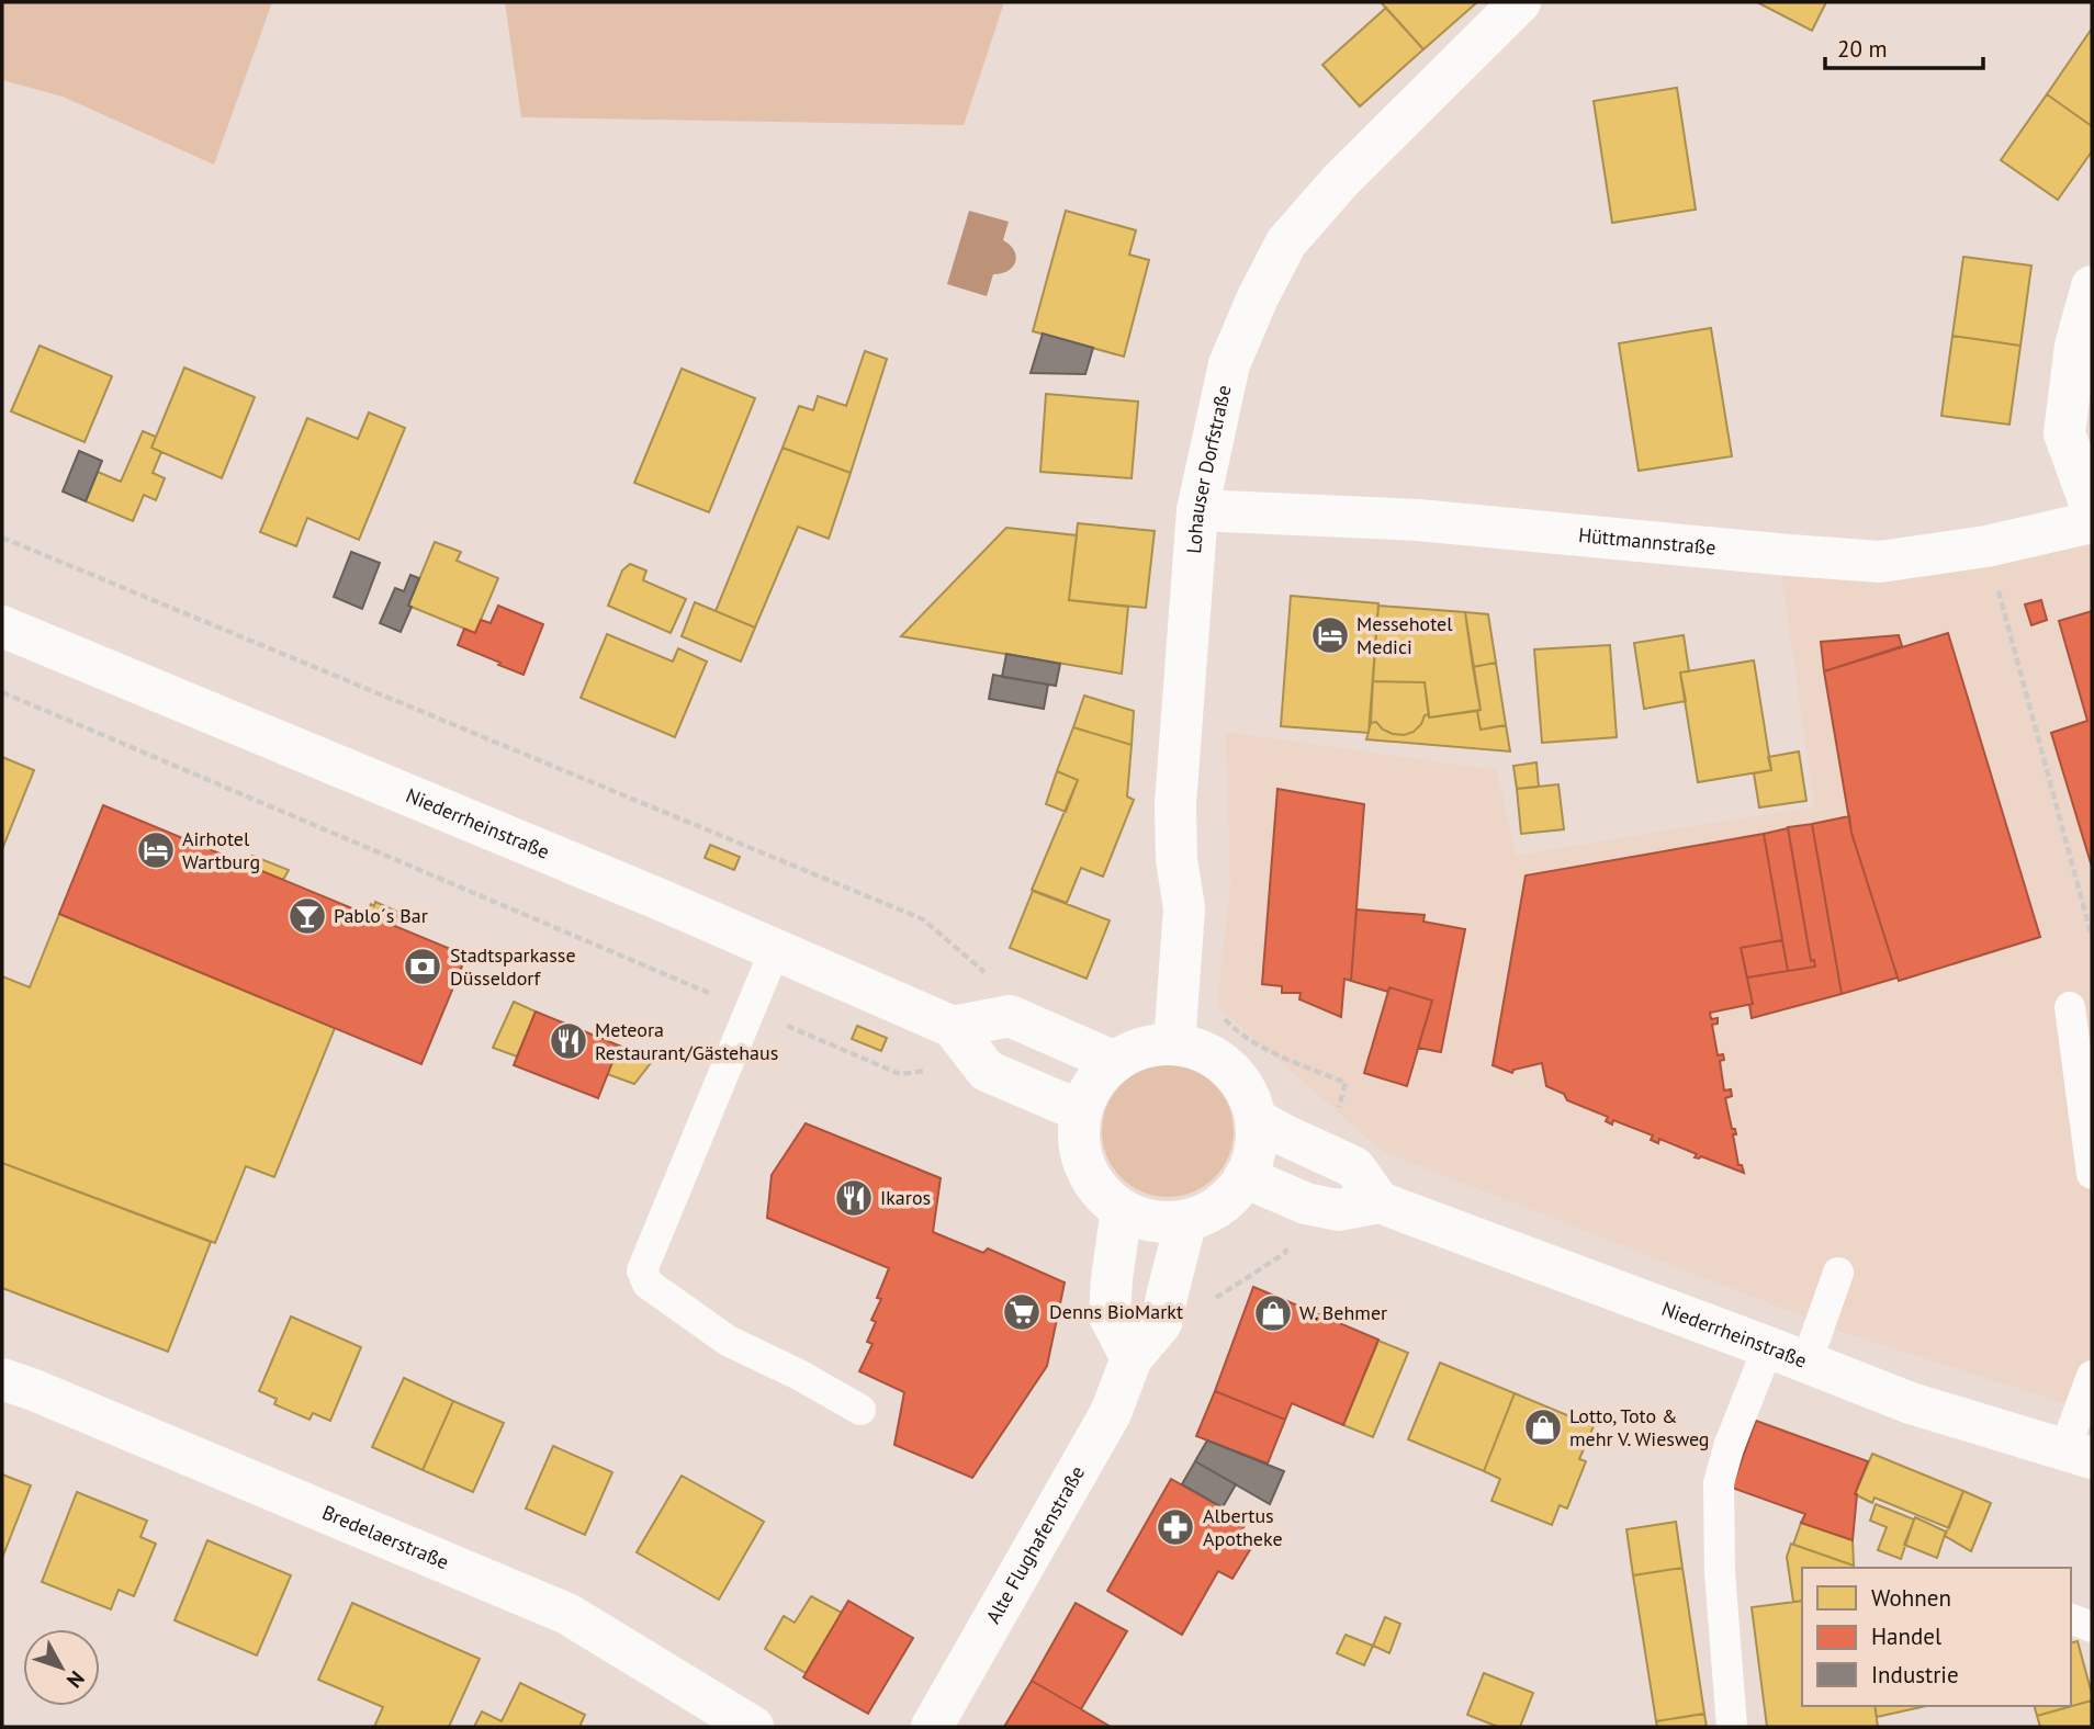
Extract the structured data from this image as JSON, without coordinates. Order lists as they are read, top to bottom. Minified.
{"streets":{"street":["Lohauser Dorfstraße","Hüttmannstraße","Niederrheinstraße","Bredelaerstraße","Alte Flughafenstraße"]},"crossings":[["Lohauser Dorfstraße","Hüttmannstraße"],["Lohauser Dorfstraße","Niederrheinstraße"],["Lohauser Dorfstraße","Alte Flughafenstraße"],["Niederrheinstraße","Alte Flughafenstraße"]],"places":{"hotel":["Messehotel Medici","Airhotel Wartburg"],"bar":["Pablo´s Bar"],"bank":["Stadtsparkasse Düsseldorf"],"restaurant":["Meteora Restaurant/Gästehaus","Ikaros"],"supermarket":["Denns BioMarkt"],"shop":["W. Behmer","Lotto, Toto & mehr V. Wiesweg"],"pharmacy":["Albertus Apotheke"]},"legend":["Wohnen","Handel","Industrie"],"scale_bar":"20 m","north":"bottom right"}
